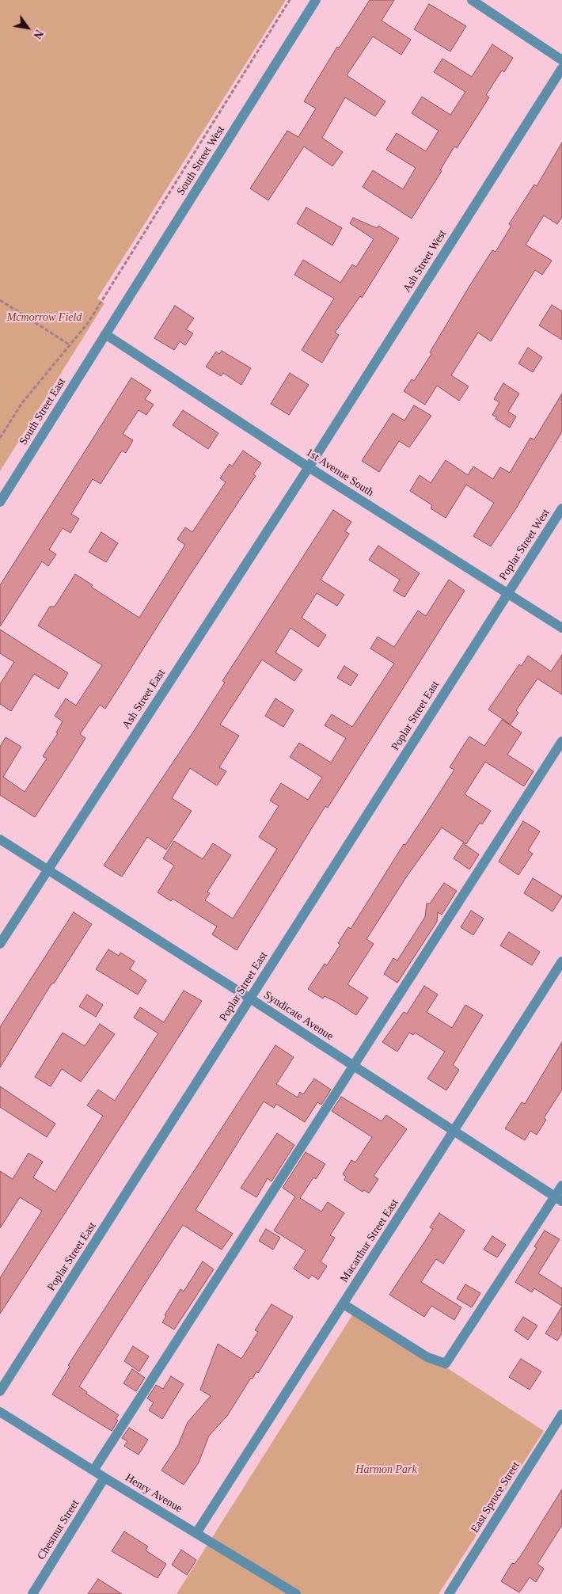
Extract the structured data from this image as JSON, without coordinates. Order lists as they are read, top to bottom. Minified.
{"streets":{"street":["South Street West","Ash Street West","South Street East","1st Avenue South","Poplar Street West","Ash Street East","Poplar Street East","Syndicate Avenue","Macarthur Street East","Henry Avenue","East Spruce Street","Chestnut Street"]},"crossings":[["South Street West","South Street East"],["South Street West","1st Avenue South"],["Ash Street West","1st Avenue South"],["Ash Street West","Ash Street East"],["South Street East","1st Avenue South"],["1st Avenue South","Poplar Street West"],["1st Avenue South","Ash Street East"],["1st Avenue South","Poplar Street East"],["Poplar Street West","Poplar Street East"],["Ash Street East","Syndicate Avenue"],["Poplar Street East","Syndicate Avenue"],["Syndicate Avenue","Macarthur Street East"],["Macarthur Street East","Henry Avenue"],["Henry Avenue","Chestnut Street"]],"parks":["Mcmorrow Field","Harmon Park"],"north":"bottom right"}
